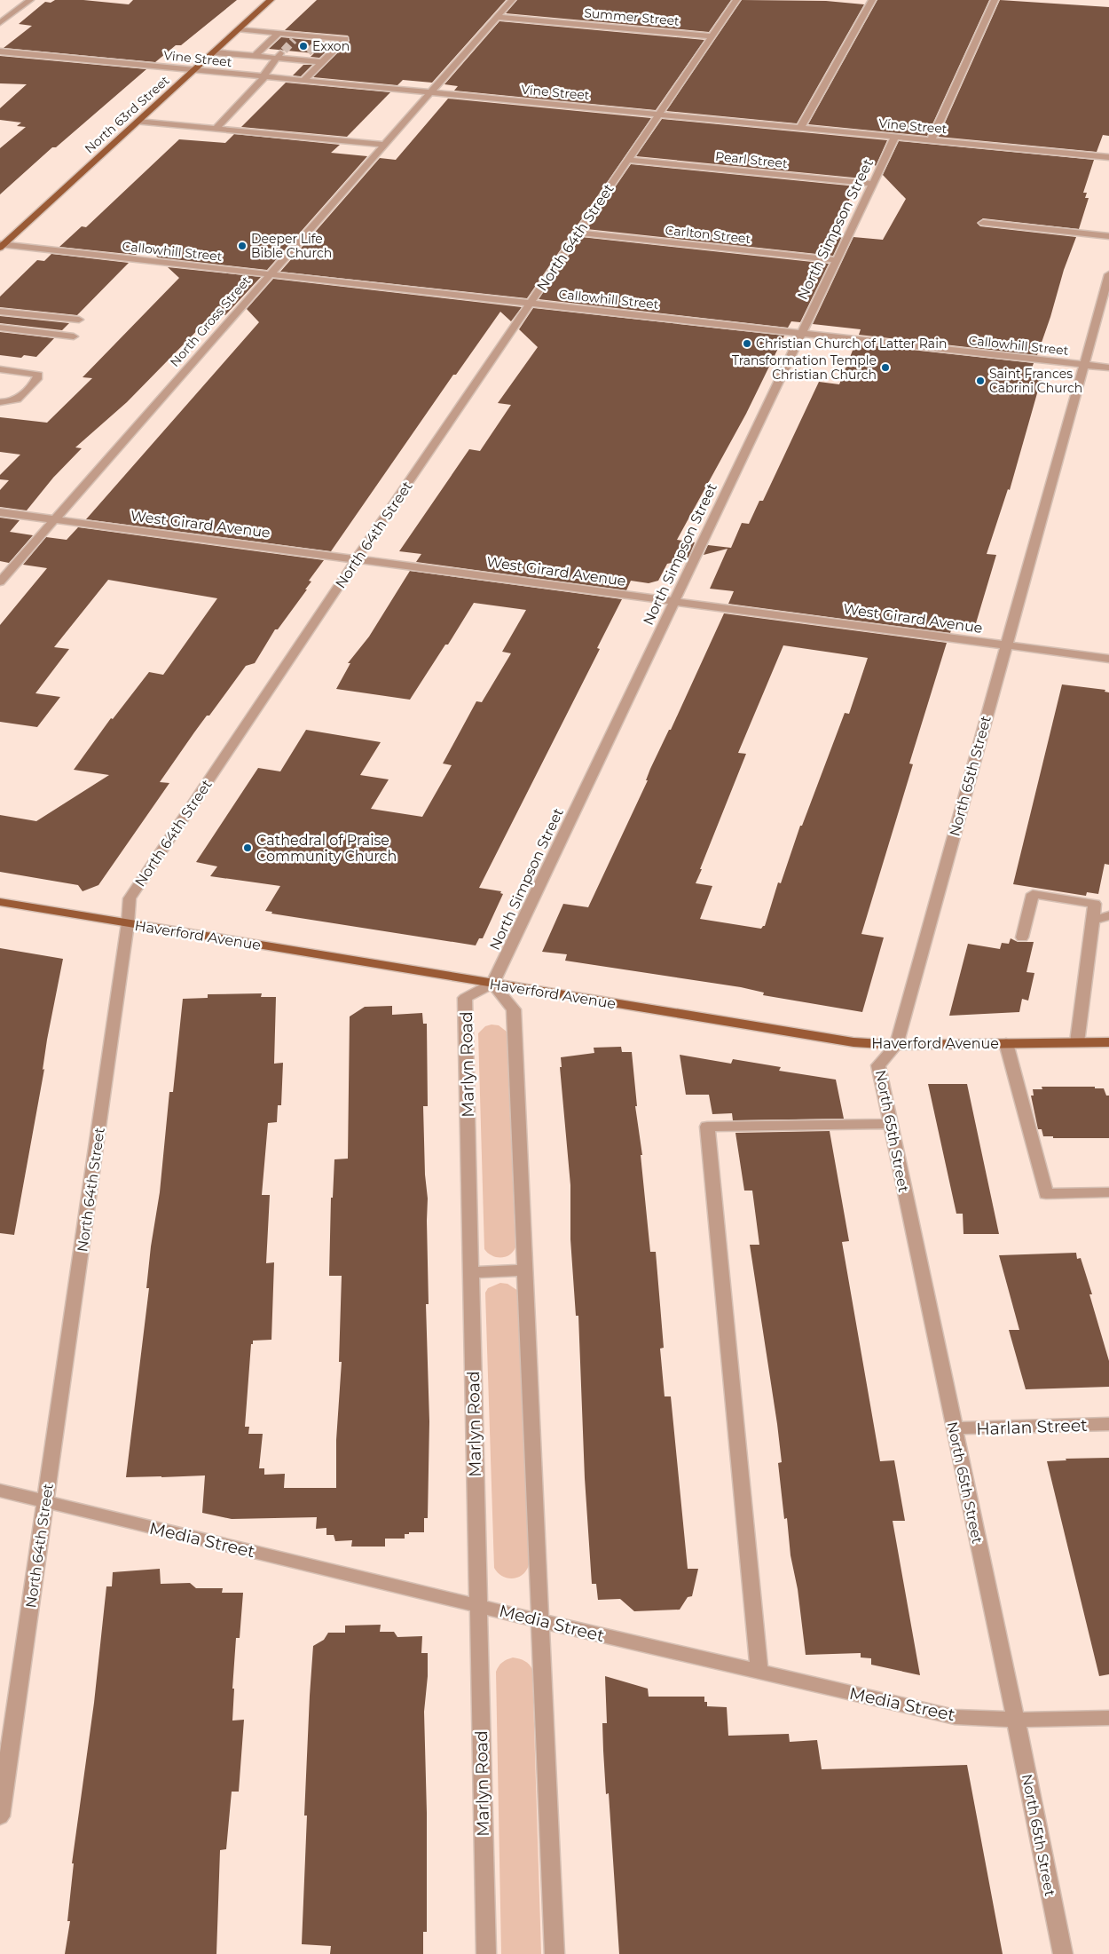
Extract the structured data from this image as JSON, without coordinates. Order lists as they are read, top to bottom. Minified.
{"streets":{"main road":["North 63rd Street","Haverford Avenue"],"street":["Summer Street","Vine Street","Pearl Street","North Simpson Street","Carlton Street","North 64th Street","Callowhill Street","North Gross Street","West Girard Avenue","North 65th Street","Marlyn Road","Harlan Street","Media Street"]},"crossings":[["Summer Street","North 64th Street"],["Summer Street","North Gross Street"],["Vine Street","North 63rd Street"],["Vine Street","North Simpson Street"],["Vine Street","North 64th Street"],["Vine Street","North Gross Street"],["North 63rd Street","Callowhill Street"],["Pearl Street","North Simpson Street"],["Pearl Street","North 64th Street"],["North Simpson Street","Carlton Street"],["North Simpson Street","Callowhill Street"],["North Simpson Street","West Girard Avenue"],["North Simpson Street","Haverford Avenue"],["North Simpson Street","Marlyn Road"],["Carlton Street","North 64th Street"],["North 64th Street","Callowhill Street"],["North 64th Street","West Girard Avenue"],["North 64th Street","Haverford Avenue"],["North 64th Street","Media Street"],["Callowhill Street","North Gross Street"],["Callowhill Street","North 65th Street"],["North Gross Street","West Girard Avenue"],["West Girard Avenue","North 65th Street"],["North 65th Street","Haverford Avenue"],["North 65th Street","Harlan Street"],["North 65th Street","Media Street"],["Haverford Avenue","Marlyn Road"],["Marlyn Road","Media Street"]],"places":["Exxon","Deeper Life Bible Church","Christian Church of Latter Rain","Transformation Temple Christian Church","Saint Frances Cabrini Church","Cathedral of Praise Community Church"]}
